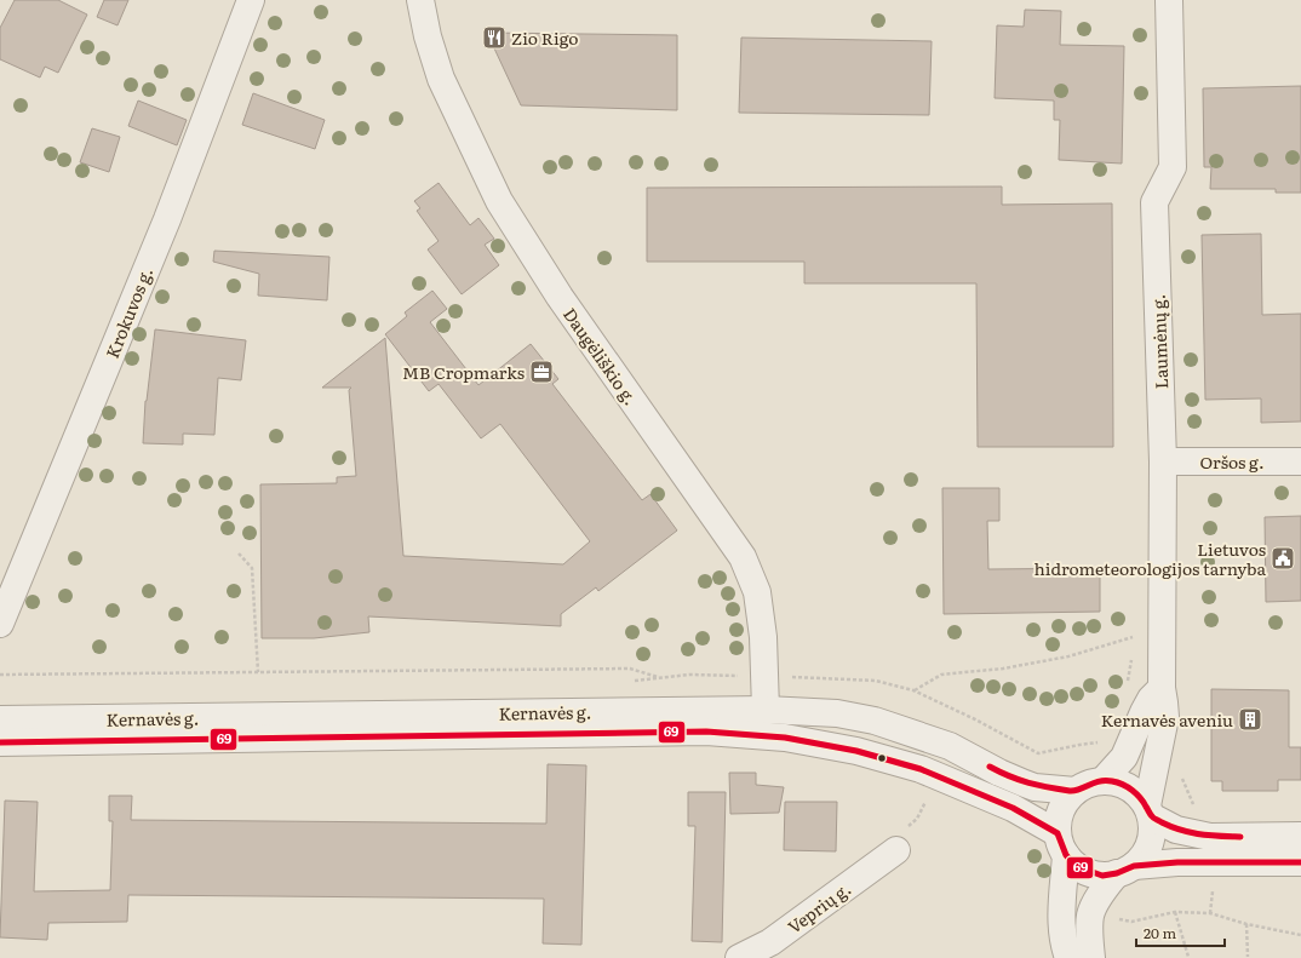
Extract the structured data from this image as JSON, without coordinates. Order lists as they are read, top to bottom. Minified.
{"streets":{"street":["Krokuvos g.","Laumėnų g.","Daugėliškio g.","Oršos g.","Kernavės g.","Veprių g."]},"crossings":[["Laumėnų g.","Oršos g."],["Laumėnų g.","Kernavės g."],["Daugėliškio g.","Kernavės g."]],"places":{"restaurant":["Zio Rigo"],"office":["MB Cropmarks"],"public building":["Lietuvos hidrometeorologijos tarnyba"],"building":["Kernavės aveniu"]},"lines":["transit line 69"],"scale_bar":"20 m"}
